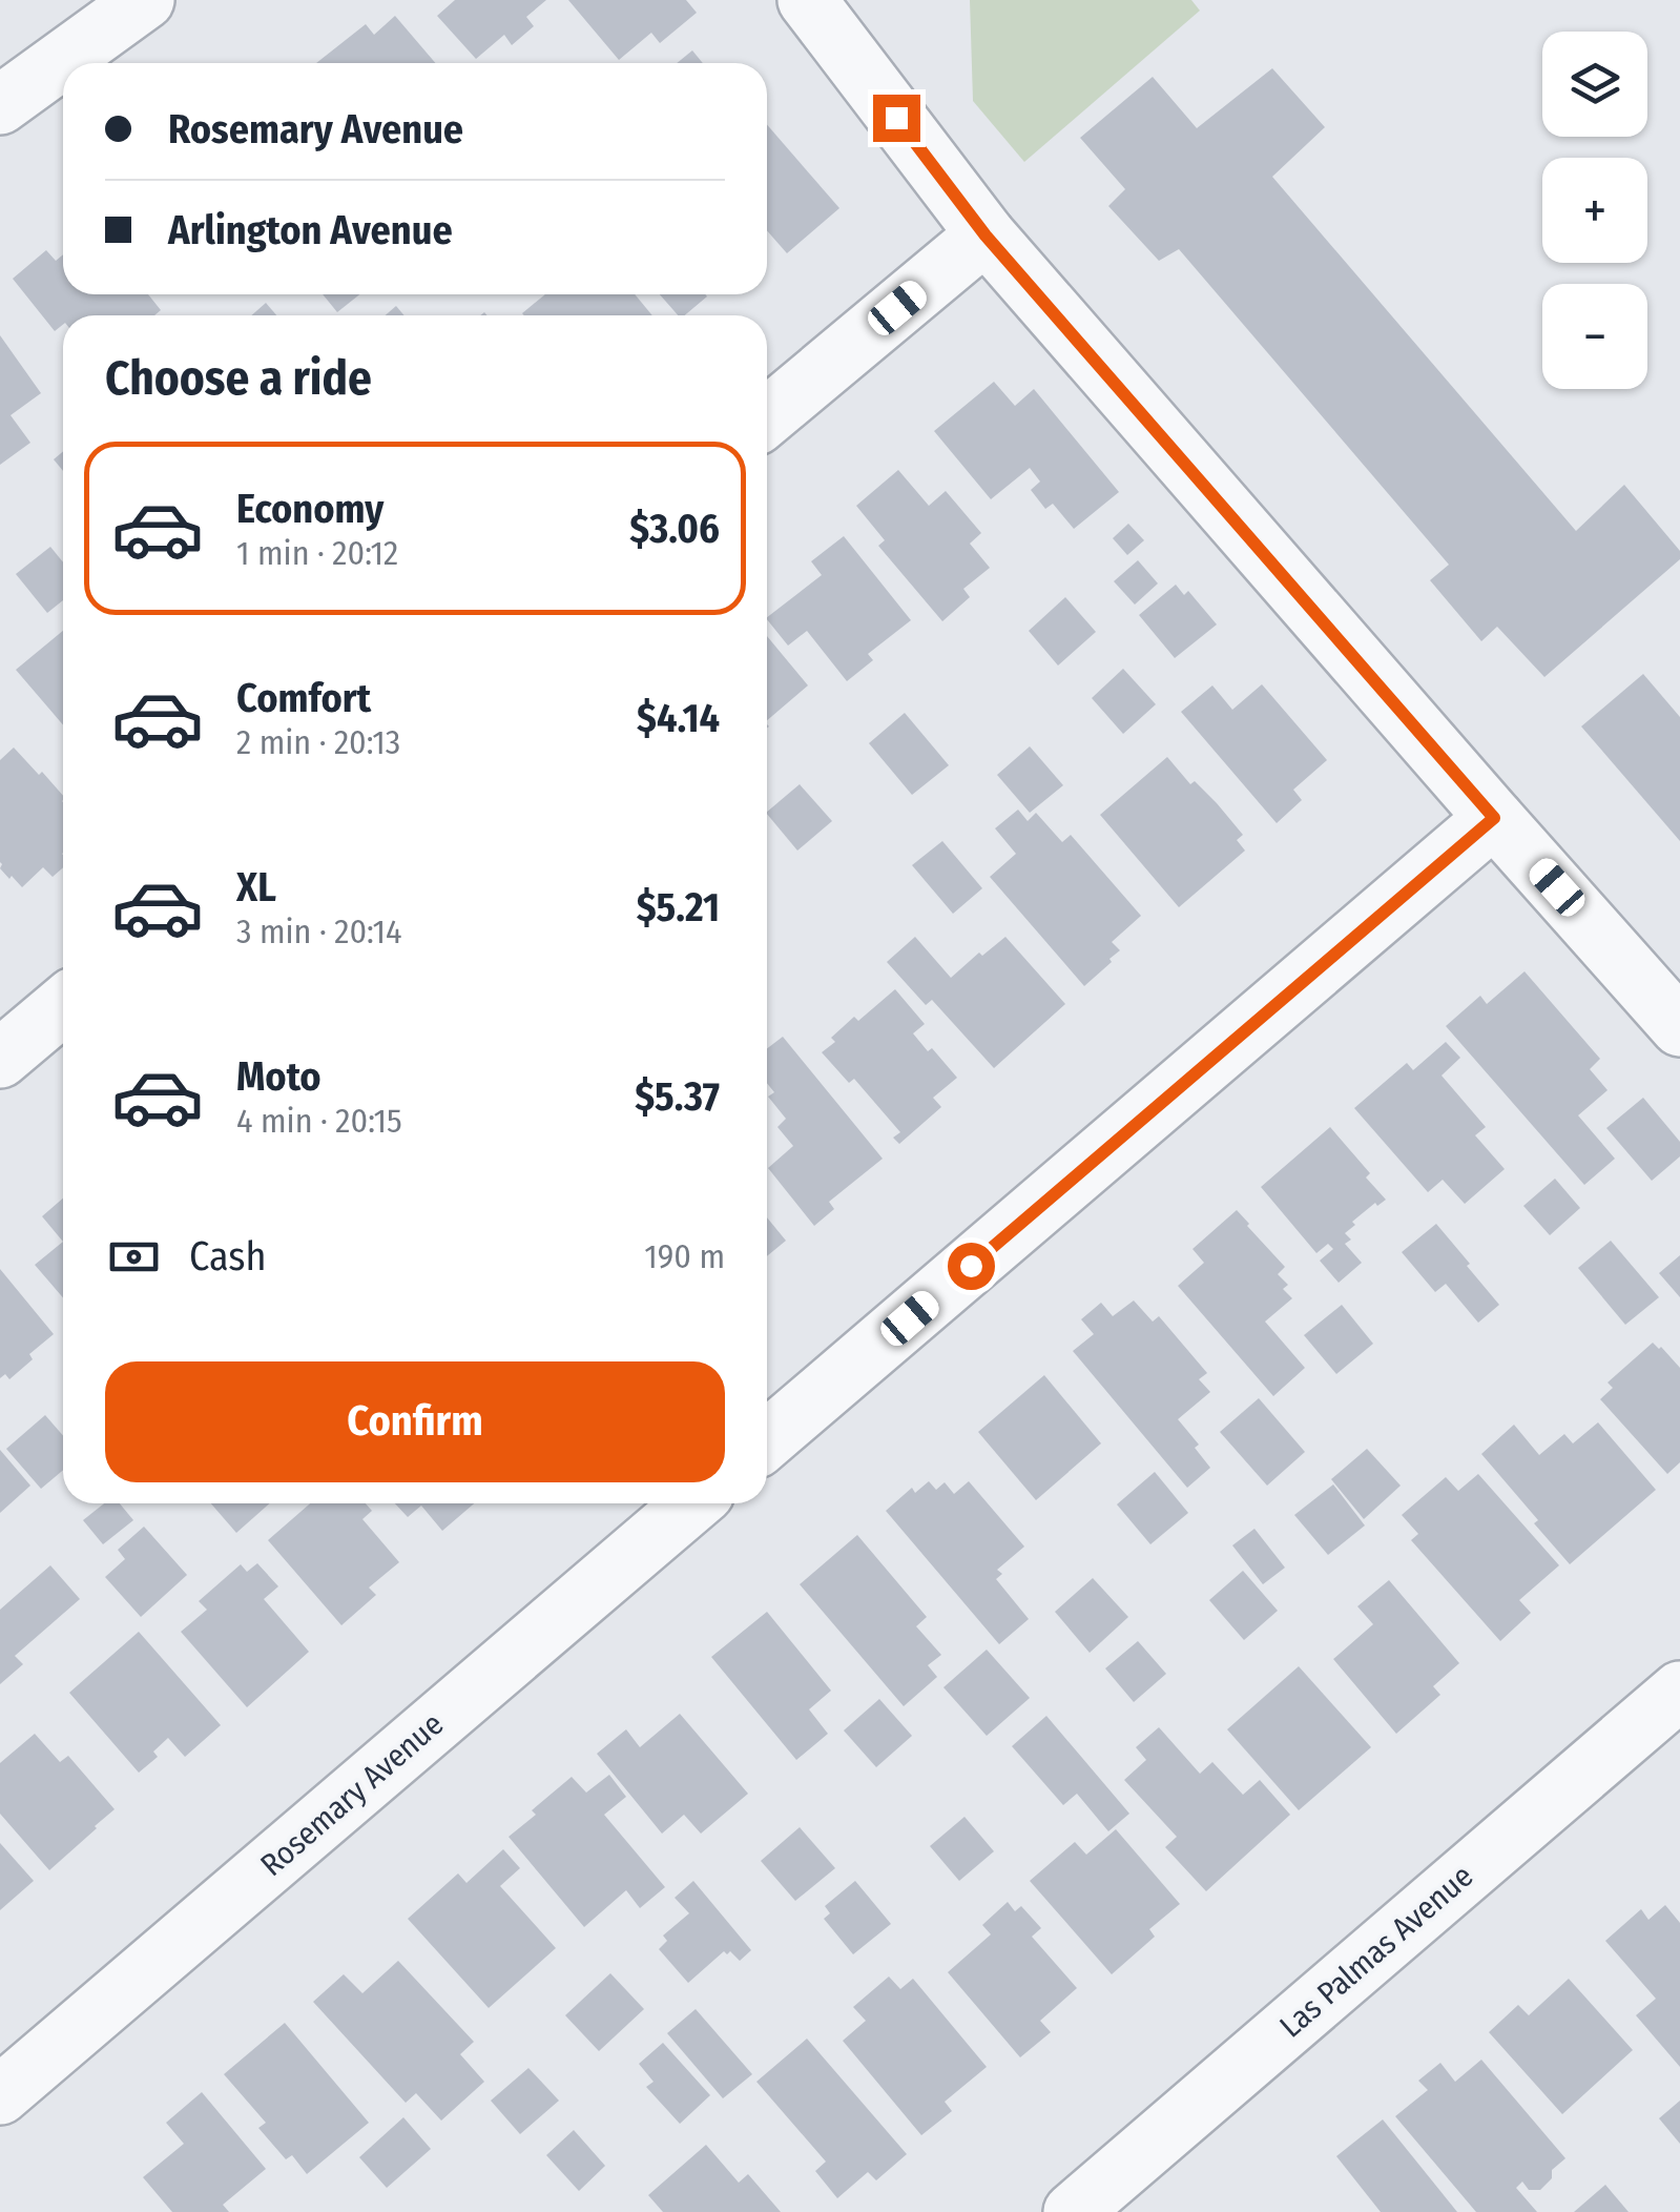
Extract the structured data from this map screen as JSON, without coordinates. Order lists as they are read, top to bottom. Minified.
{"streets":{"street":["Rosemary Avenue","Las Palmas Avenue"]},"page":{"map_buttons":["+","−"],"banner":["Rosemary Avenue","Arlington Avenue"],"heading":"Choose a ride","list":[{"name":"Economy","note":"1 min · 20:12","value":"$3.06"},{"name":"Comfort","note":"2 min · 20:13","value":"$4.14"},{"name":"XL","note":"3 min · 20:14","value":"$5.21"},{"name":"Moto","note":"4 min · 20:15","value":"$5.37"}],"pay":["Cash","190 m"],"buttons":"Confirm"}}
